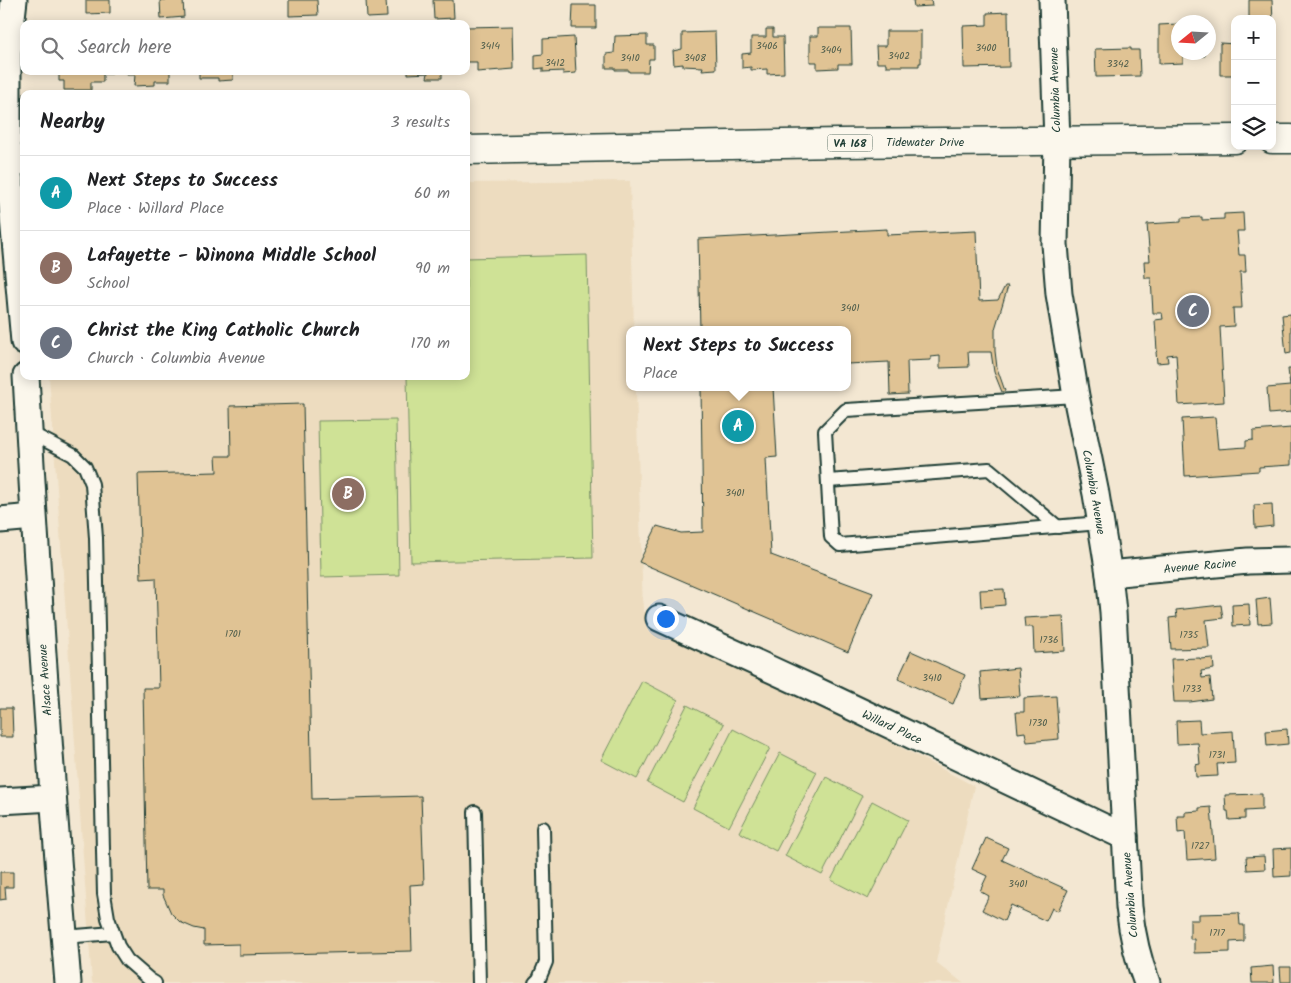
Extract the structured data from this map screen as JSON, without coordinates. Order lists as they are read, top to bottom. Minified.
{"streets":{"highway":["Tidewater Drive","VA 168"],"street":["Columbia Avenue","Avenue Racine","Alsace Avenue","Willard Place"]},"crossings":[["Columbia Avenue","Tidewater Drive"],["Columbia Avenue","Avenue Racine"],["Columbia Avenue","Willard Place"]],"house_numbers":["3414","3406","3400","3404","3402","3410","3408","3412","3342","3401","3401","1701","1735","1736","3410","1733","1730","1731","1727","3401","1717"],"north":"left","page":{"map_buttons":["+","−"],"search":"Search here","heading":["Nearby","3 results"],"list":[{"mark":"A","name":"Next Steps to Success","note":"Place · Willard Place","value":"60 m"},{"mark":"B","name":"Lafayette - Winona Middle School","note":"School","value":"90 m"},{"mark":"C","name":"Christ the King Catholic Church","note":"Church · Columbia Avenue","value":"170 m"}],"pins":["C","A","B"],"popup":["Next Steps to Success","Place"]}}
